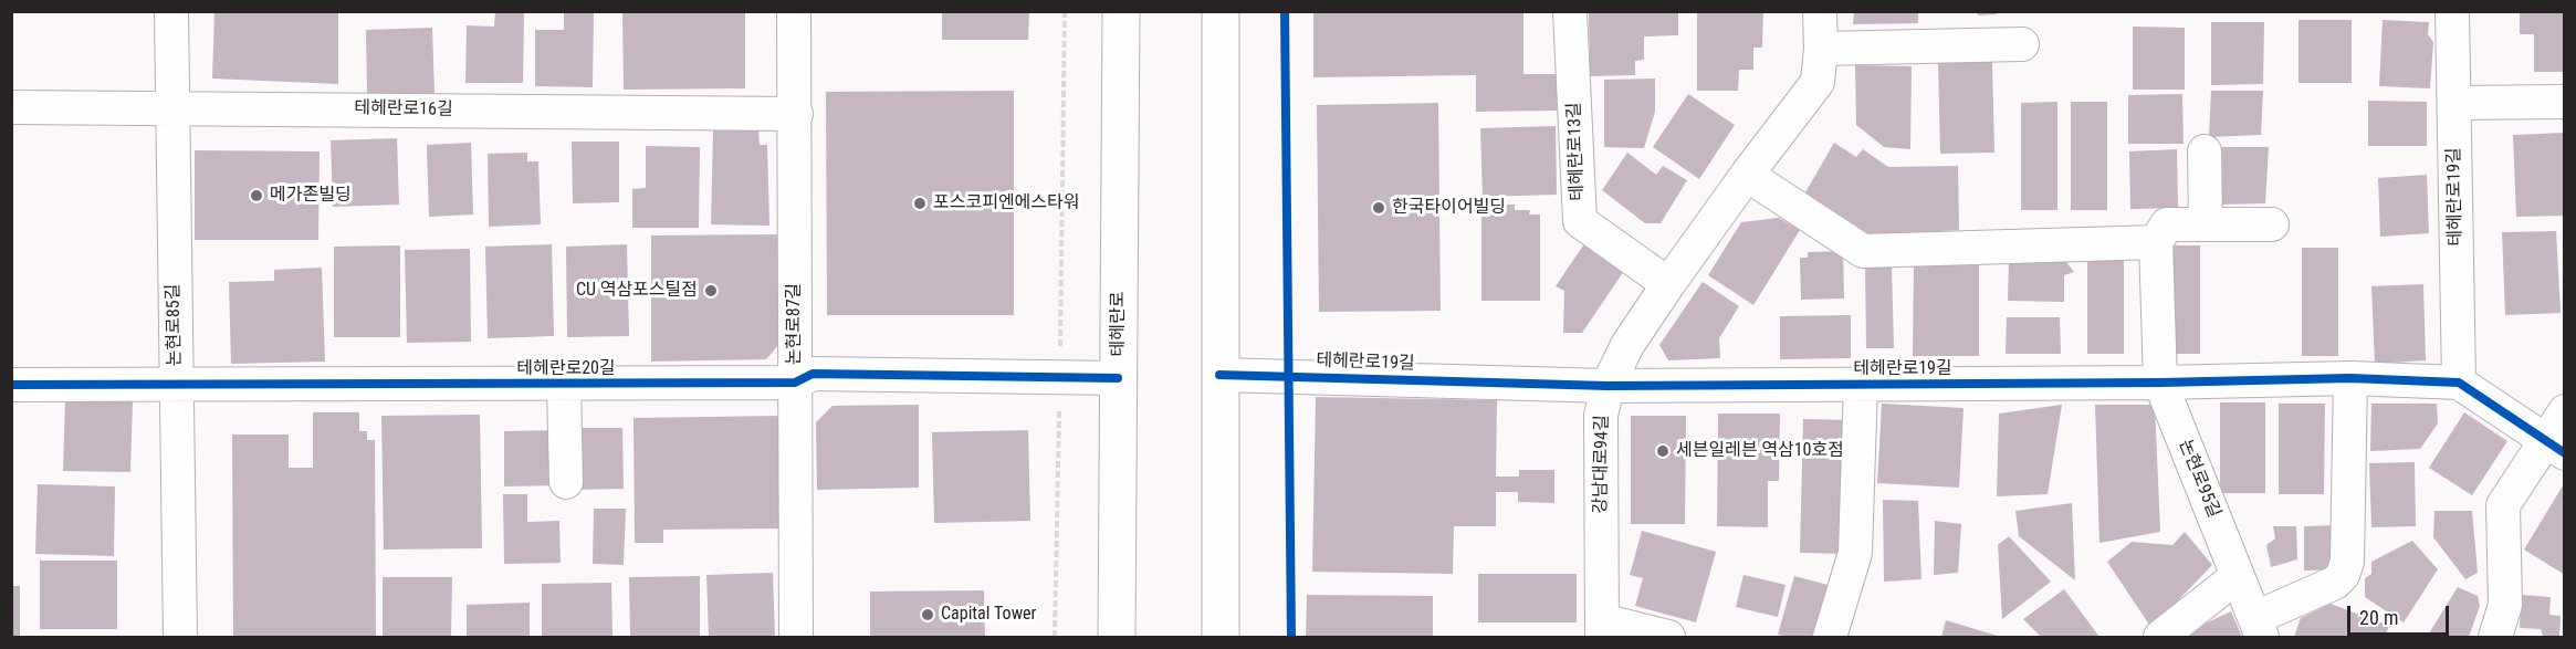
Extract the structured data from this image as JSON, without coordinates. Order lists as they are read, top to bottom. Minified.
{"streets":{"main road":["테헤란로"],"street":["테헤란로16길","테헤란로13길","테헤란로19길","논현로87길","논현로85길","테헤란로20길","강남대로94길","논현로95길"]},"crossings":[["테헤란로16길","논현로87길"],["테헤란로16길","논현로85길"],["테헤란로13길","강남대로94길"],["테헤란로19길","강남대로94길"],["테헤란로19길","논현로95길"],["논현로87길","테헤란로20길"],["테헤란로","테헤란로20길"],["논현로85길","테헤란로20길"]],"places":["메가존빌딩","포스코피엔에스타워","한국타이어빌딩","CU 역삼포스틸점","세븐일레븐 역삼10호점","Capital Tower"],"scale_bar":"20 m"}
